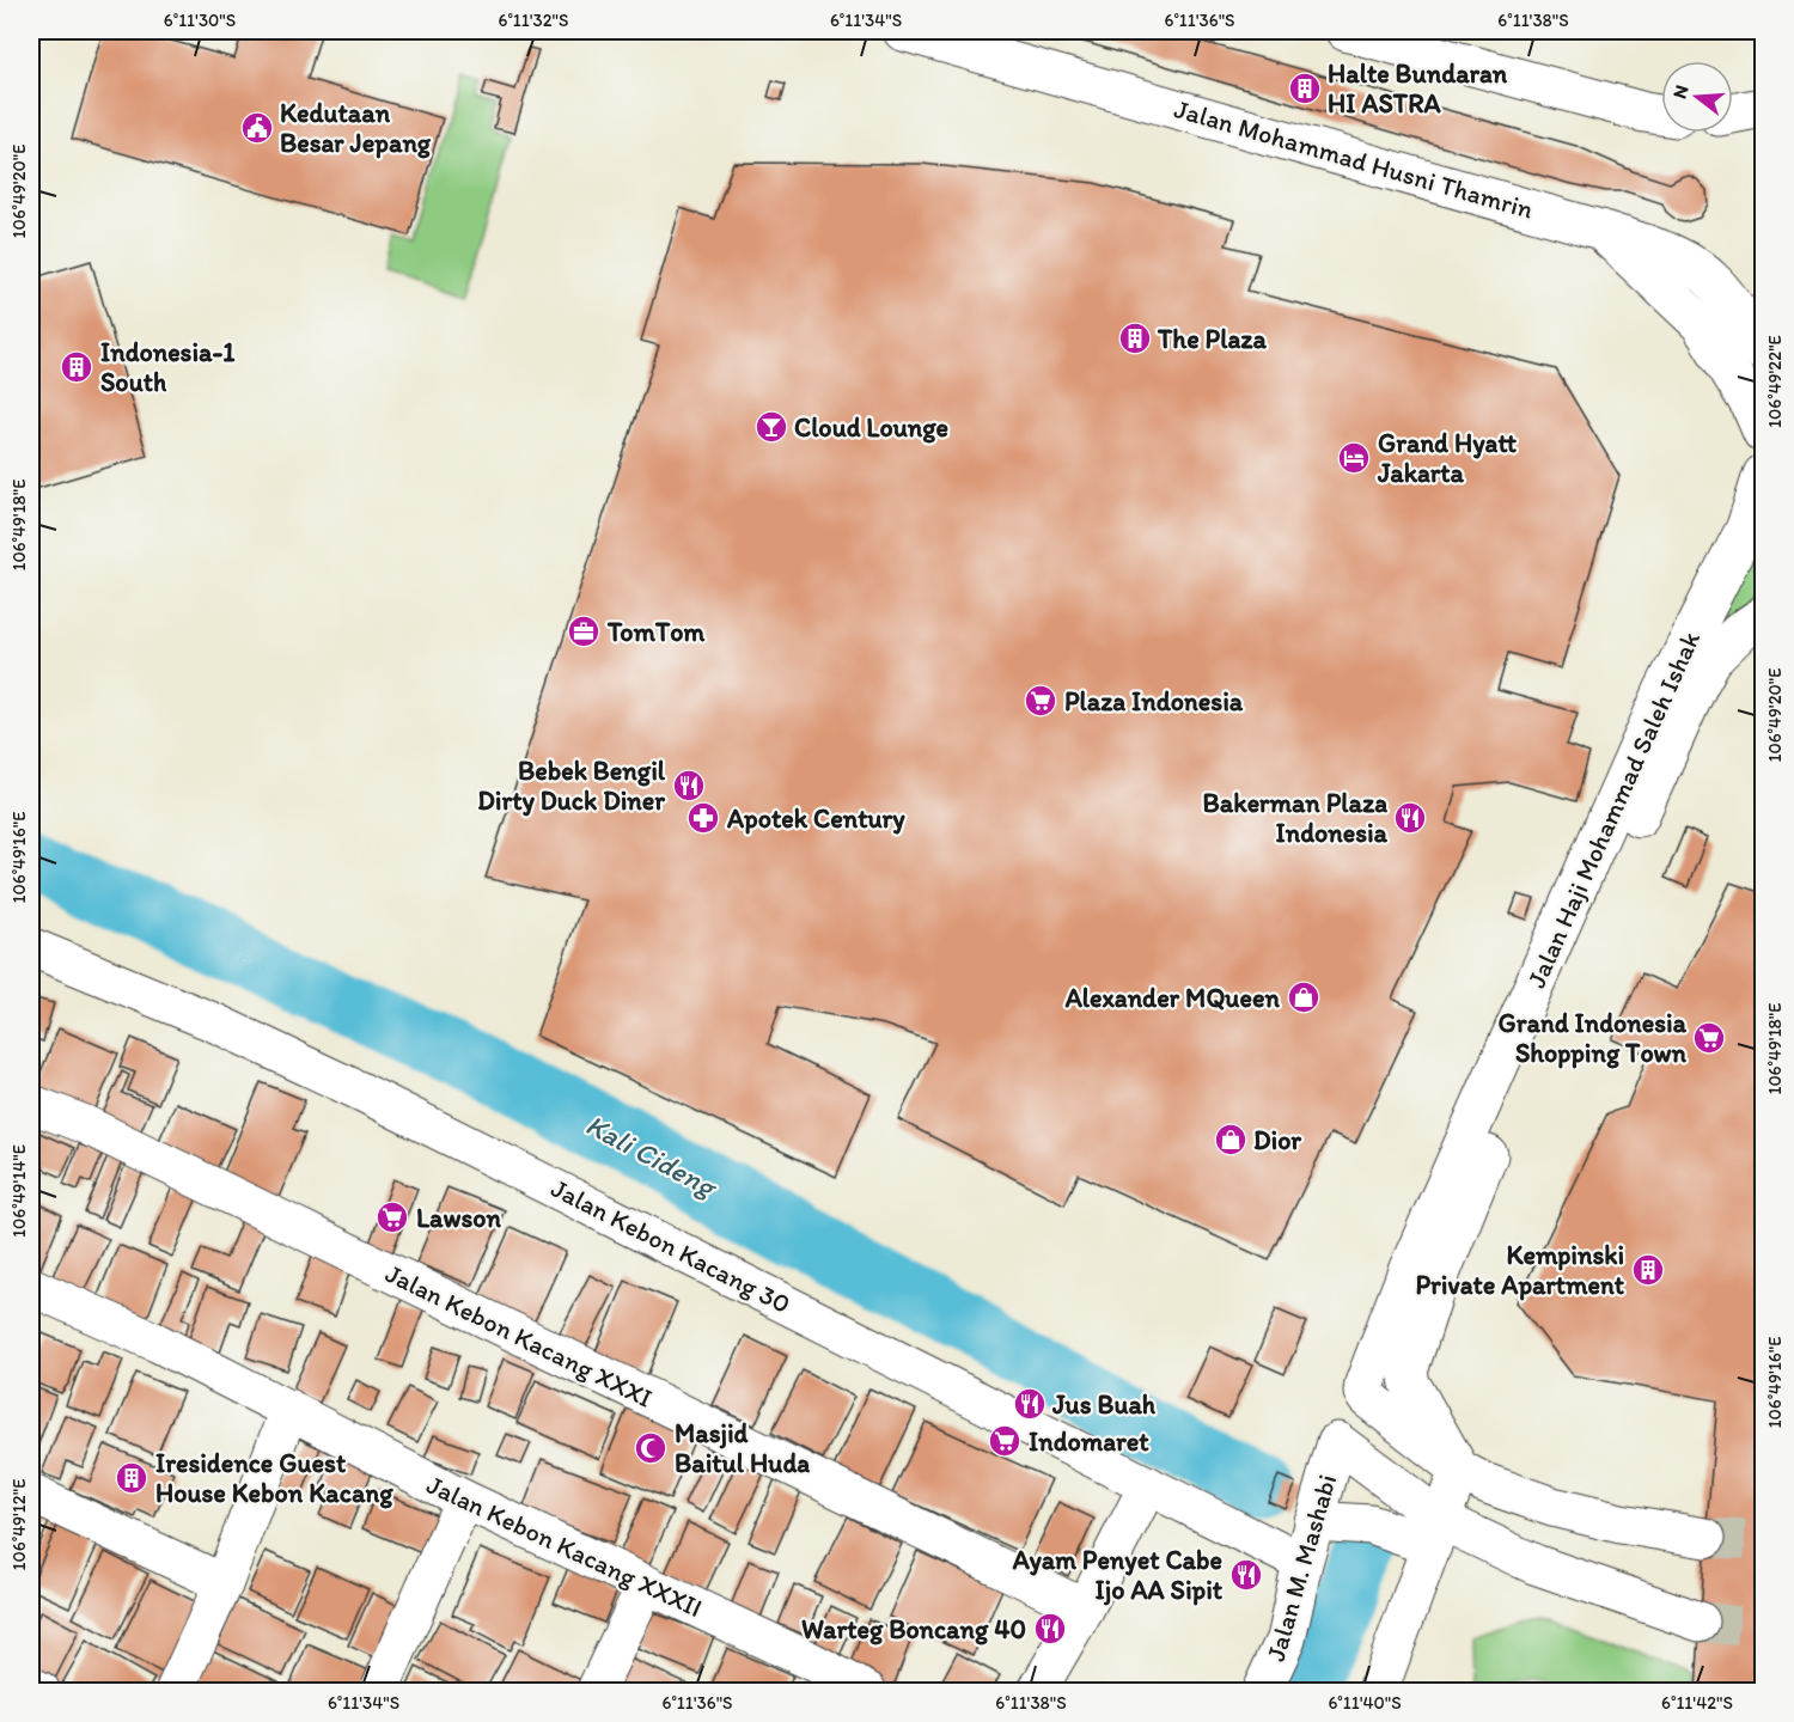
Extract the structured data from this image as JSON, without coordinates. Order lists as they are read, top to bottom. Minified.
{"streets":{"street":["Jalan Mohammad Husni Thamrin","Jalan Haji Mohammad Saleh Ishak","Jalan Kebon Kacang 30","Jalan Kebon Kacang XXXI","Jalan Kebon Kacang XXXII","Jalan M. Mashabi"]},"crossings":[["Jalan Kebon Kacang 30","Jalan M. Mashabi"]],"water":["Kali Cideng"],"places":{"building":["Halte Bundaran HI ASTRA","The Plaza","Indonesia-1 South","Kempinski Private Apartment","Iresidence Guest House Kebon Kacang"],"public building":["Kedutaan Besar Jepang"],"bar":["Cloud Lounge"],"hotel":["Grand Hyatt Jakarta"],"office":["TomTom"],"supermarket":["Plaza Indonesia","Grand Indonesia Shopping Town","Lawson","Indomaret"],"restaurant":["Bebek Bengil Dirty Duck Diner","Bakerman Plaza Indonesia","Jus Buah","Ayam Penyet Cabe Ijo AA Sipit","Warteg Boncang 40"],"pharmacy":["Apotek Century"],"shop":["Alexander MQueen","Dior"],"mosque":["Masjid Baitul Huda"]},"north":"left","coordinates":["6°11'30\"S","6°11'32\"S","6°11'34\"S","6°11'36\"S","6°11'38\"S","106°49'20\"E","106°49'22\"E","106°49'18\"E","106°49'16\"E","106°49'14\"E","106°49'12\"E","6°11'40\"S","6°11'42\"S"]}
